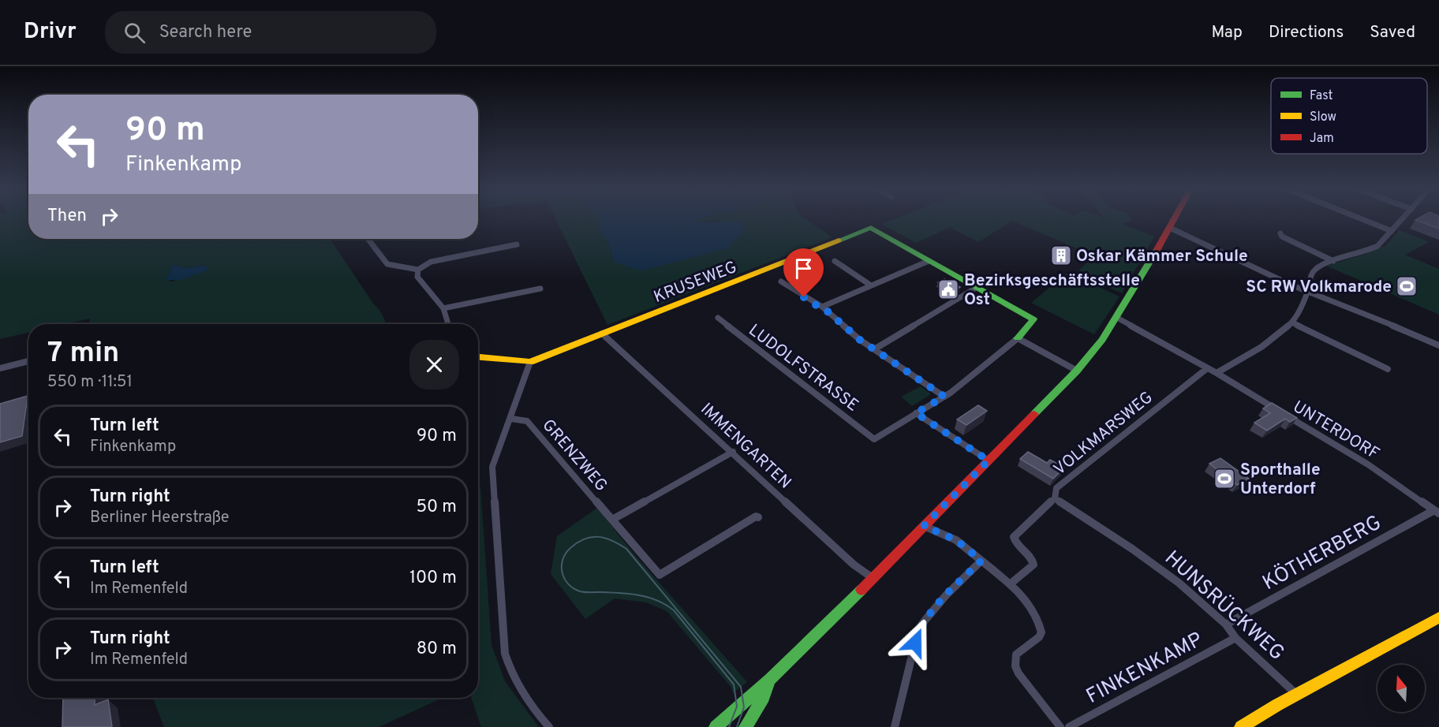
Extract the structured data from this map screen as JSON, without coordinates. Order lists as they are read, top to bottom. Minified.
{"streets":{"main road":["KRUSEWEG"],"street":["LUDOLFSTRASSE","UNTERDORF","VOLKMARSWEG","IMMENGARTEN","GRENZWEG","KÖTHERBERG","HUNSRÜCKWEG","FINKENKAMP"]},"crossings":[["KRUSEWEG","IMMENGARTEN"],["UNTERDORF","VOLKMARSWEG"],["UNTERDORF","KÖTHERBERG"],["VOLKMARSWEG","HUNSRÜCKWEG"],["KÖTHERBERG","HUNSRÜCKWEG"],["HUNSRÜCKWEG","FINKENKAMP"]],"places":{"building":["Oskar Kämmer Schule"],"sports":["SC RW Volkmarode","Sporthalle Unterdorf"],"public building":["Bezirksgeschäftsstelle Ost"]},"legend":["Fast","Slow","Jam"],"north":"top","page":{"header":"Drivr","search":"Search here","nav":["Map","Directions","Saved"],"turn":["90 m","Finkenkamp"],"then":"Then","heading":["7 min","550 m · 11:51"],"list":[{"name":"Turn left","note":"Finkenkamp","value":"90 m"},{"name":"Turn right","note":"Berliner Heerstraße","value":"50 m"},{"name":"Turn left","note":"Im Remenfeld","value":"100 m"},{"name":"Turn right","note":"Im Remenfeld","value":"80 m"}]}}
